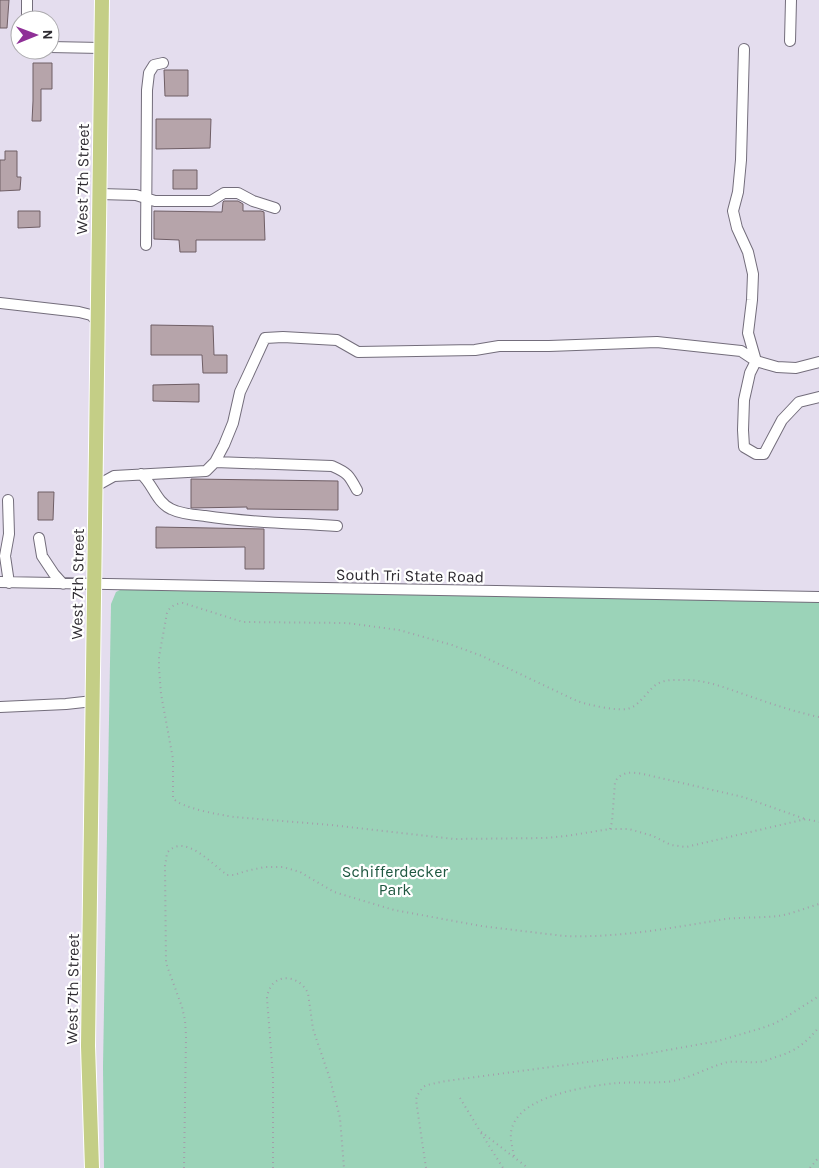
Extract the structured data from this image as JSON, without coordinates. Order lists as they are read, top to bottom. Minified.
{"streets":{"main road":["West 7th Street"],"street":["South Tri State Road"]},"crossings":[["West 7th Street","South Tri State Road"]],"parks":["Schifferdecker Park"],"north":"right"}
